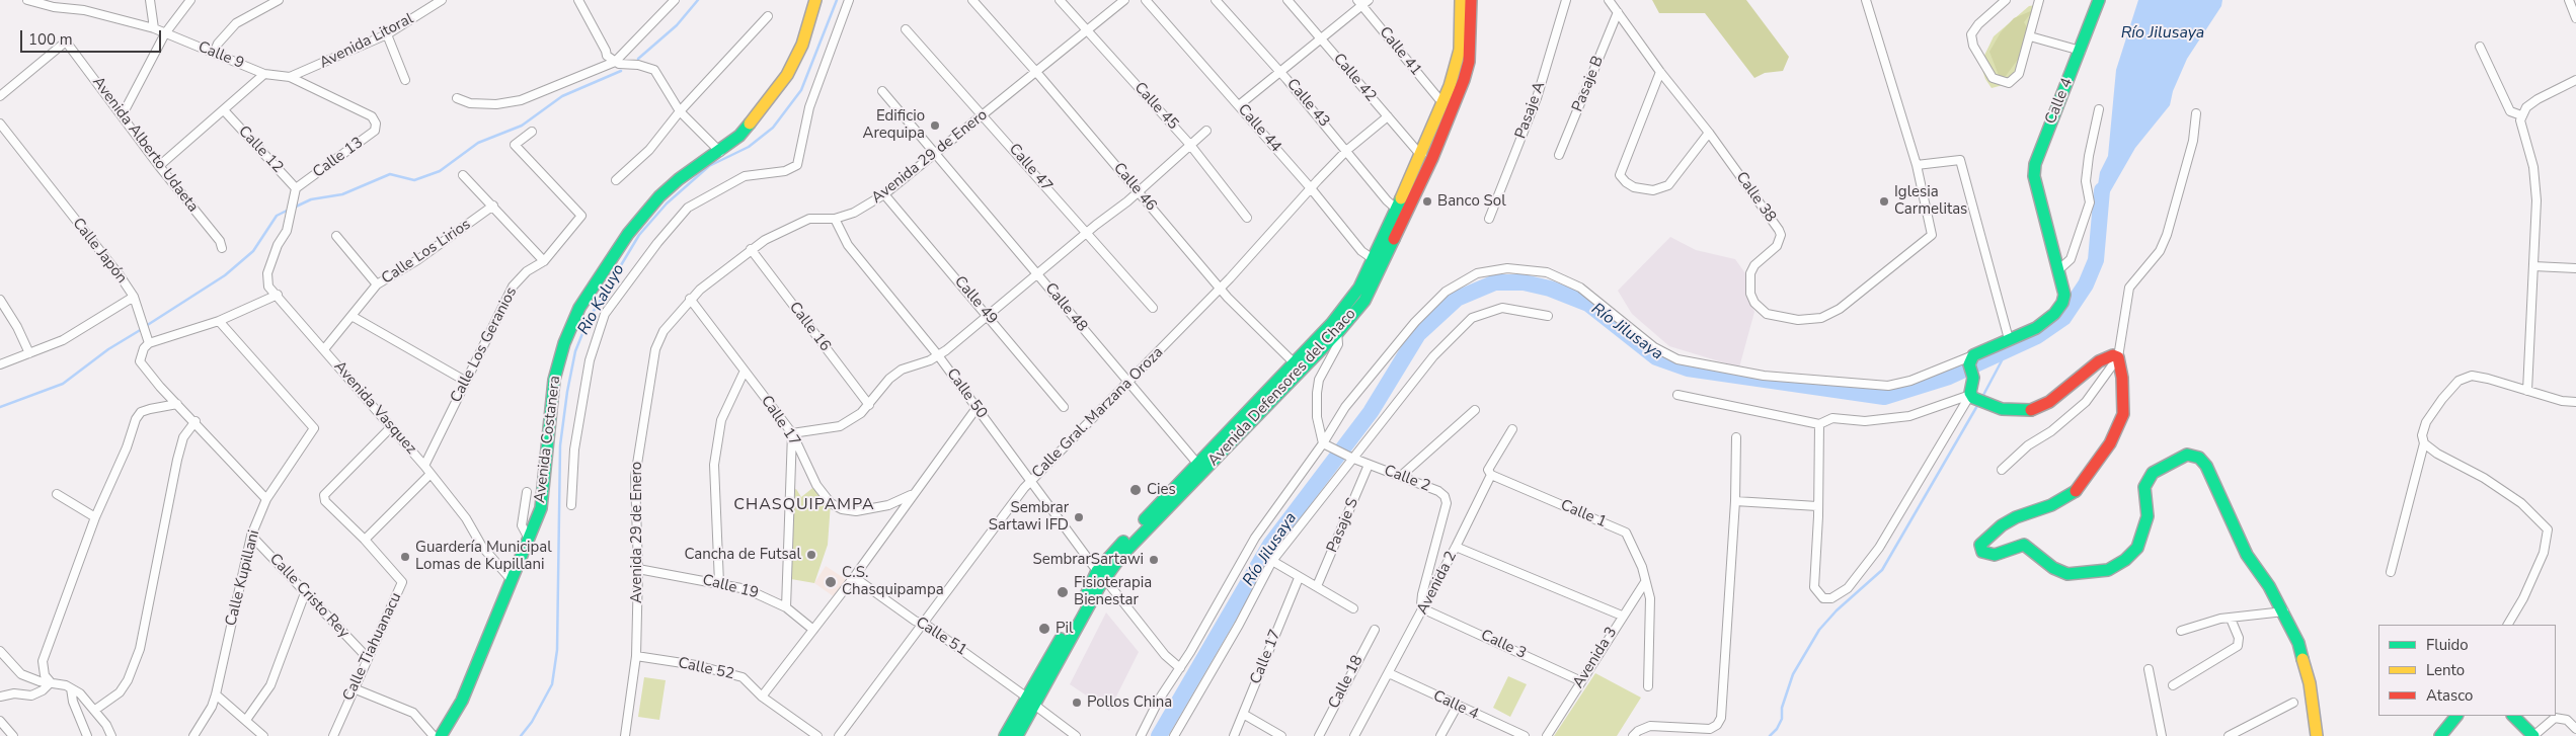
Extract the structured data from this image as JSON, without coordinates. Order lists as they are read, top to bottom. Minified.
{"streets":{"main road":["Calle 4","Avenida Defensores del Chaco","Avenida Costanera"],"street":["Avenida Litoral","Calle 41","Calle 9","Calle 42","Pasaje B","Calle 43","Calle 45","Pasaje A","Calle 44","Avenida Alberto Udaeta","Calle 12","Avenida 29 de Enero","Calle 13","Calle 47","Calle 46","Calle 38","Calle Japón","Calle Los Lirios","Calle 49","Calle 48","Calle 16","Calle Los Geranios","Calle 50","Avenida Vasquez","Calle Gral. Marzana Oroza","Calle 17","Calle 2","Calle 1","Pasaje S","Calle Kupillani","Avenida 2","Calle 19","Calle Cristo Rey","Calle 51","Calle 3","Calle Tiahuanacu","Avenida 3","Calle 52","Calle 18"]},"crossings":[["Avenida Litoral","Calle 9"],["Calle 41","Avenida Defensores del Chaco"],["Calle 9","Calle 13"],["Calle 42","Avenida Defensores del Chaco"],["Calle 42","Calle Gral. Marzana Oroza"],["Pasaje B","Calle 38"],["Calle 4","Avenida 2"],["Calle 43","Avenida Defensores del Chaco"],["Calle 43","Calle Gral. Marzana Oroza"],["Calle 45","Avenida 29 de Enero"],["Calle 44","Avenida Defensores del Chaco"],["Calle 44","Calle Gral. Marzana Oroza"],["Calle 12","Calle 13"],["Calle 12","Avenida Vasquez"],["Avenida 29 de Enero","Calle 47"],["Avenida 29 de Enero","Calle 46"],["Avenida 29 de Enero","Calle 49"],["Avenida 29 de Enero","Calle 48"],["Avenida 29 de Enero","Calle 16"],["Avenida 29 de Enero","Calle 50"],["Avenida 29 de Enero","Calle 17"],["Avenida 29 de Enero","Calle 19"],["Avenida 29 de Enero","Calle 52"],["Calle 13","Avenida Vasquez"],["Calle 46","Avenida Defensores del Chaco"],["Calle 46","Calle Gral. Marzana Oroza"],["Calle Los Lirios","Avenida Vasquez"],["Calle 48","Avenida Defensores del Chaco"],["Calle 48","Calle Gral. Marzana Oroza"],["Calle Los Geranios","Avenida Vasquez"],["Avenida Defensores del Chaco","Calle 50"],["Avenida Defensores del Chaco","Calle 51"],["Calle 50","Calle Gral. Marzana Oroza"],["Avenida Vasquez","Avenida Costanera"],["Avenida Vasquez","Calle Tiahuanacu"],["Calle Gral. Marzana Oroza","Calle 51"],["Calle 2","Pasaje S"],["Calle 2","Avenida 2"],["Calle 2","Calle 3"],["Calle 1","Avenida 2"],["Calle 1","Avenida 3"],["Calle Kupillani","Calle Cristo Rey"],["Avenida 2","Calle 3"],["Calle Cristo Rey","Calle Tiahuanacu"],["Calle 3","Avenida 3"]],"districts":["CHASQUIPAMPA"],"water":["Río Jilusaya","Rio Kaluyo"],"places":["Edificio Arequipa","Banco Sol","Iglesia Carmelitas","Cies","Sembrar Sartawi IFD","Cancha de Futsal","Guardería Municipal Lomas de Kupillani","SembrarSartawi","C.S. Chasquipampa","Fisioterapia Bienestar","Pil","Pollos China"],"legend":["Fluido","Lento","Atasco"],"scale_bar":"100 m"}
